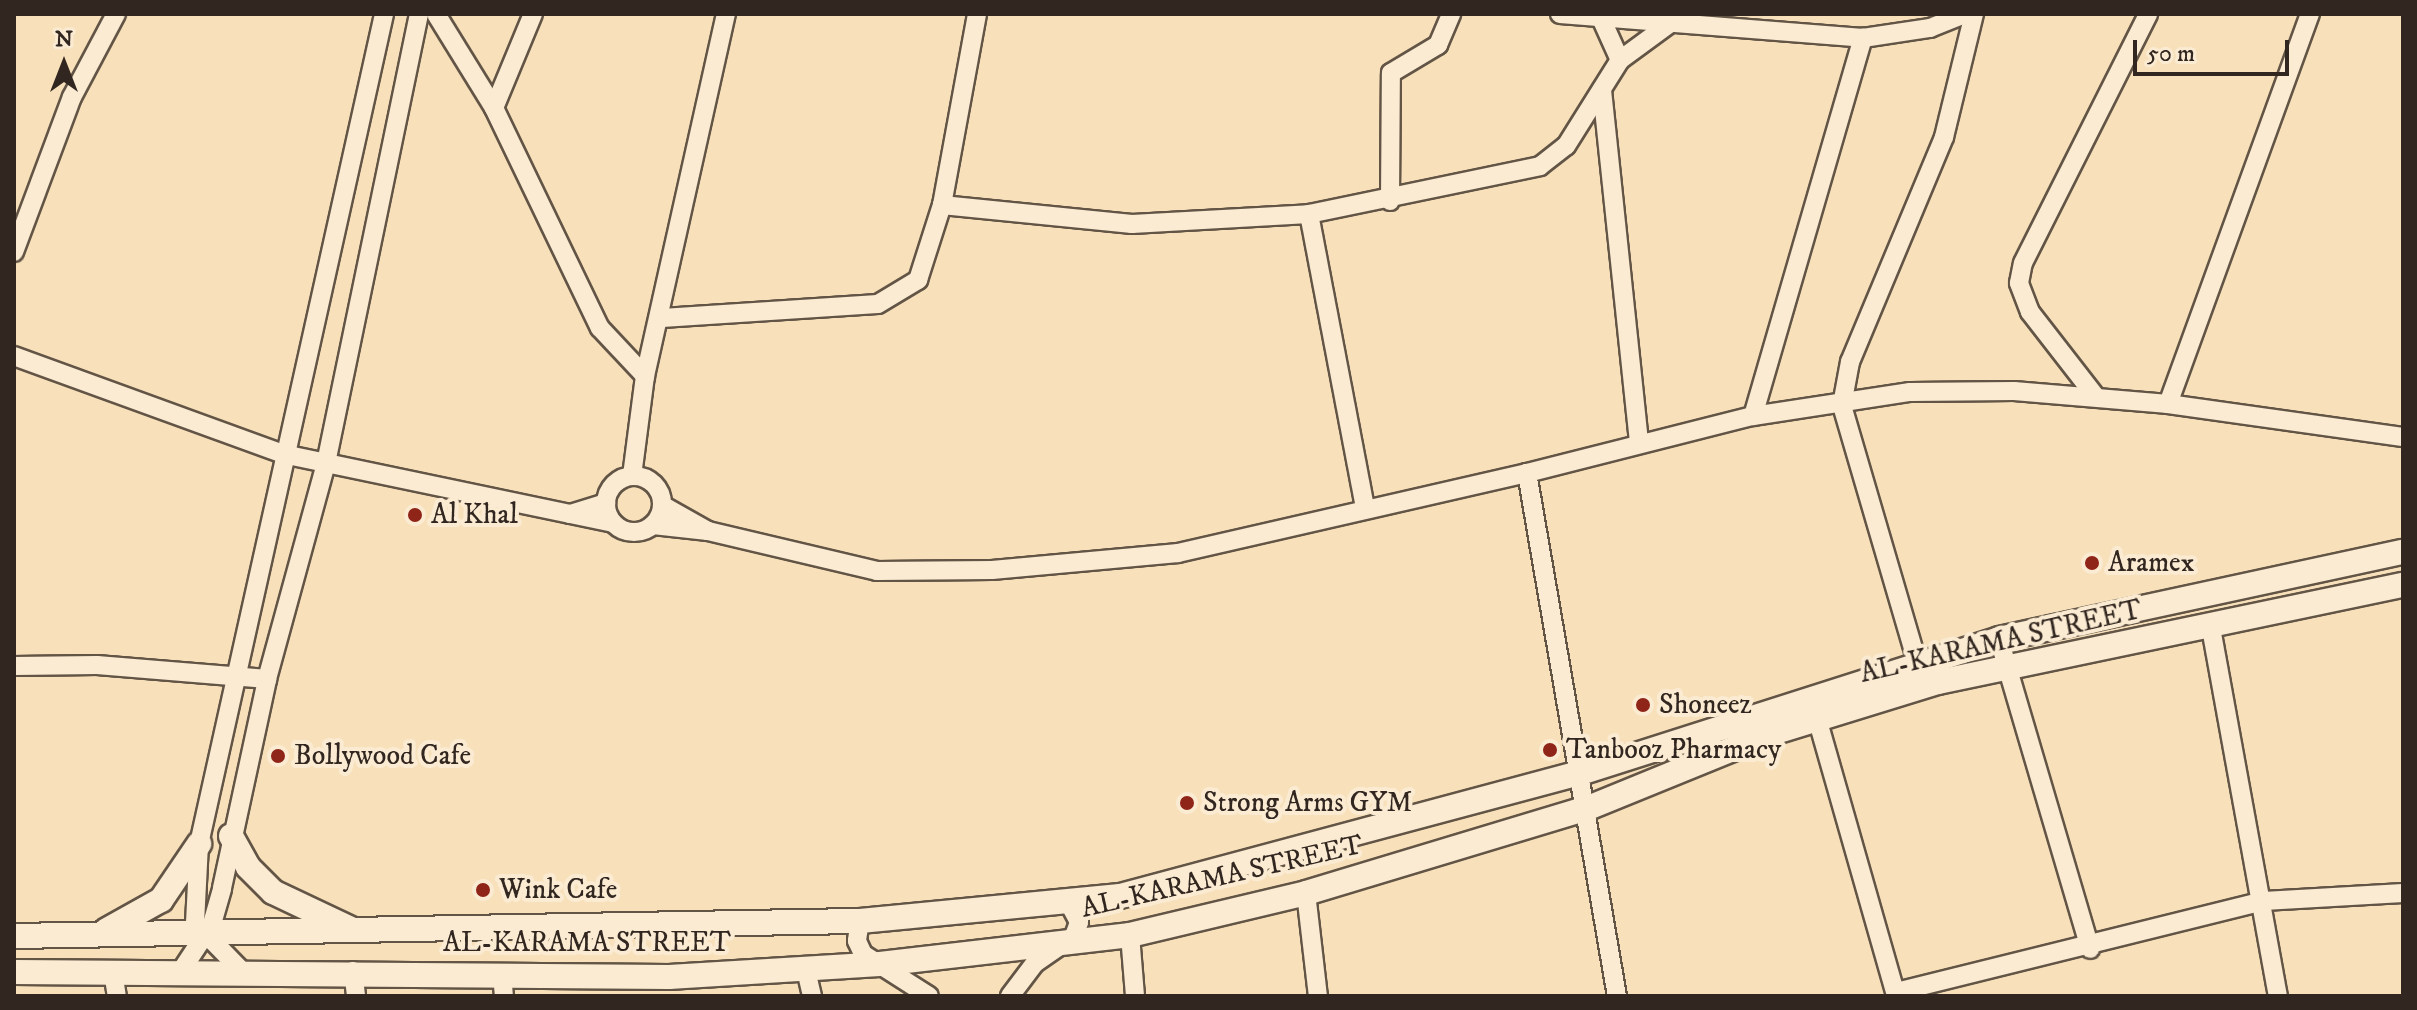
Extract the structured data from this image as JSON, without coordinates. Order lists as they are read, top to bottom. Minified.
{"streets":{"street":["AL-KARAMA STREET"]},"places":["Al Khal","Aramex","Shoneez","Tanbooz Pharmacy","Bollywood Cafe","Strong Arms GYM","Wink Cafe"],"scale_bar":"50 m","north":"top"}
